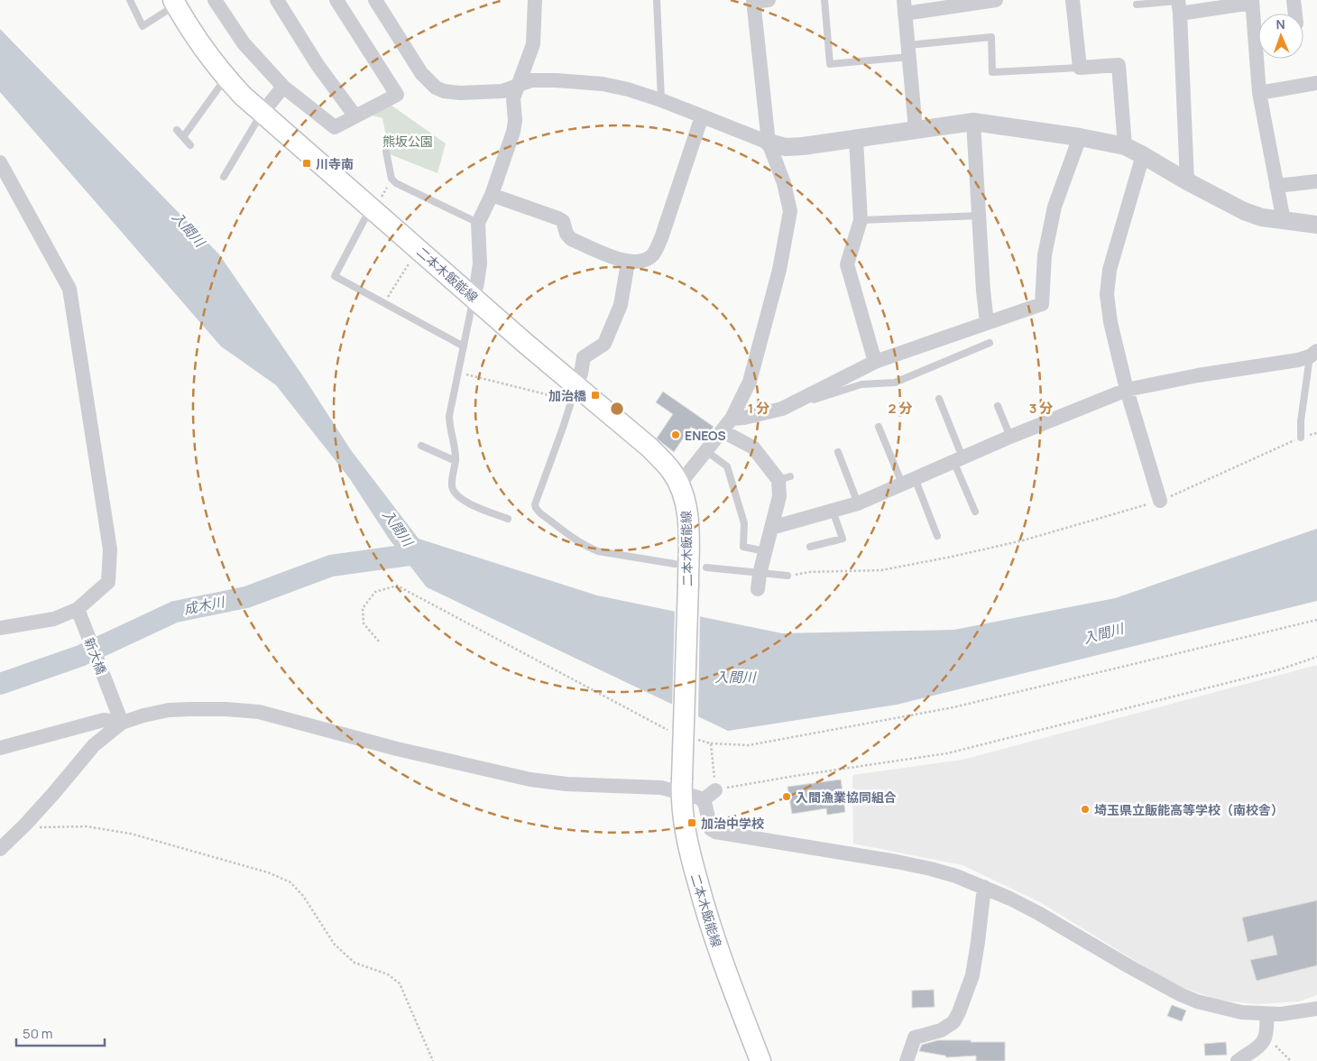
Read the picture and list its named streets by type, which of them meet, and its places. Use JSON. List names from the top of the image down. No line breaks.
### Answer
{"streets":{"main road":["二本木飯能線"],"street":["新大橋"]},"water":["入間川","成木川"],"parks":["熊坂公園"],"places":{"transit":["川寺南","加治橋","加治中学校"],"other":["ENEOS","入間漁業協同組合","埼玉県立飯能高等学校（南校舎）"]},"scale_bar":"50 m","north":"top","rings":["1 分","2 分","3 分"]}
